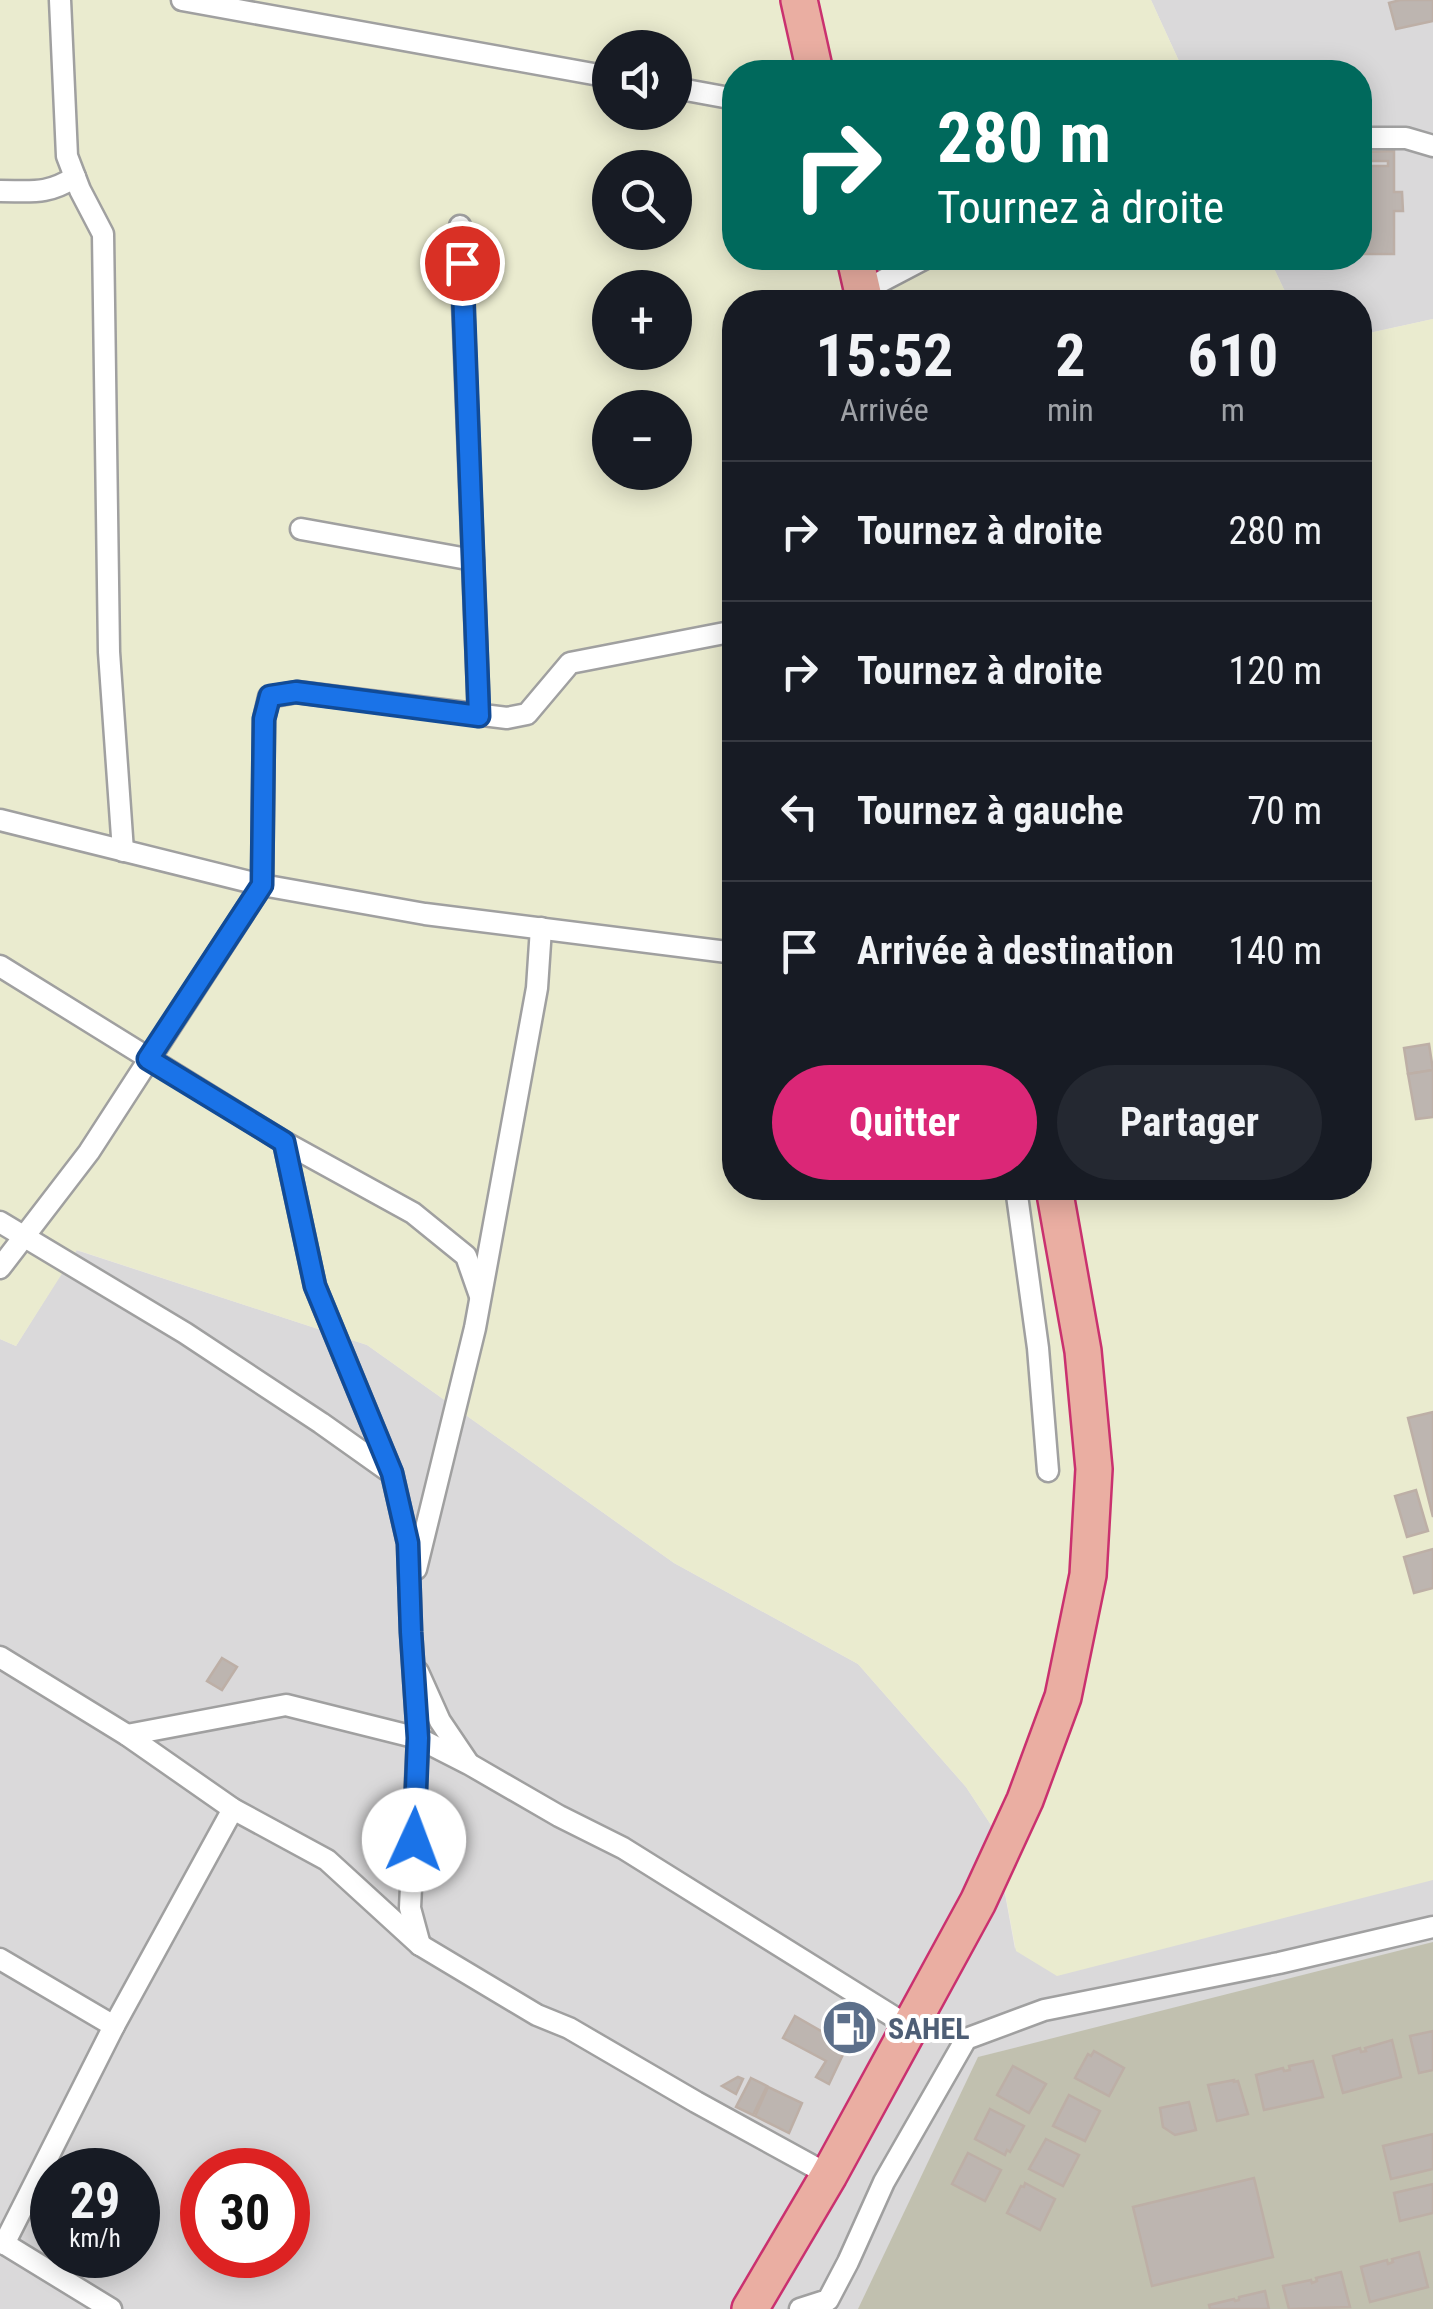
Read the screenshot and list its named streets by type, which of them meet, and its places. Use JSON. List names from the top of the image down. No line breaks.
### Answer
{"places":{"fuel station":["SAHEL"]},"page":{"map_buttons":["+","−"],"turn":["280 m","Tournez à droite"],"eta":["15:52","Arrivée","2","min","610","m"],"list":[{"name":"Tournez à droite","value":"280 m"},{"name":"Tournez à droite","value":"120 m"},{"name":"Tournez à gauche","value":"70 m"},{"name":"Arrivée à destination","value":"140 m"}],"buttons":["Quitter","Partager"],"speed":"29 km/h","limit":"30"}}
